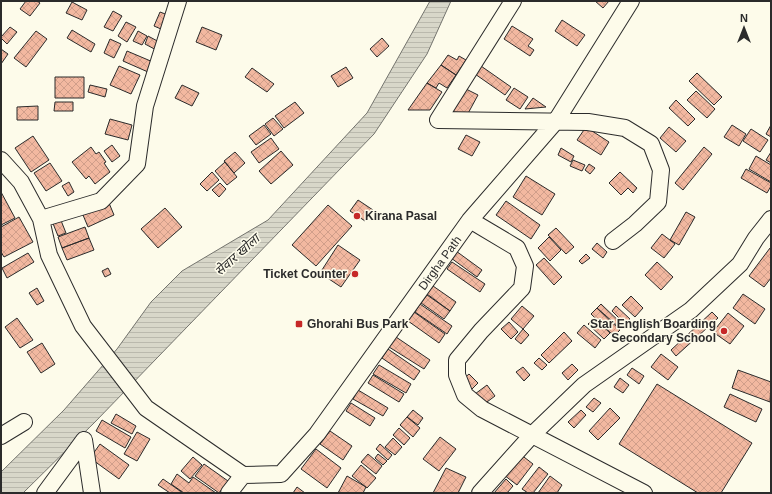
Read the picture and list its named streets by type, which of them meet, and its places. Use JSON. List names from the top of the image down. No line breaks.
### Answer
{"streets":{"street":["Dirgha Path"]},"water":["सेवार खोला"],"places":{"other":["Kirana Pasal","Ticket Counter","Star English Boarding Secondary School"],"transit":["Ghorahi Bus Park"]},"north":"top"}
